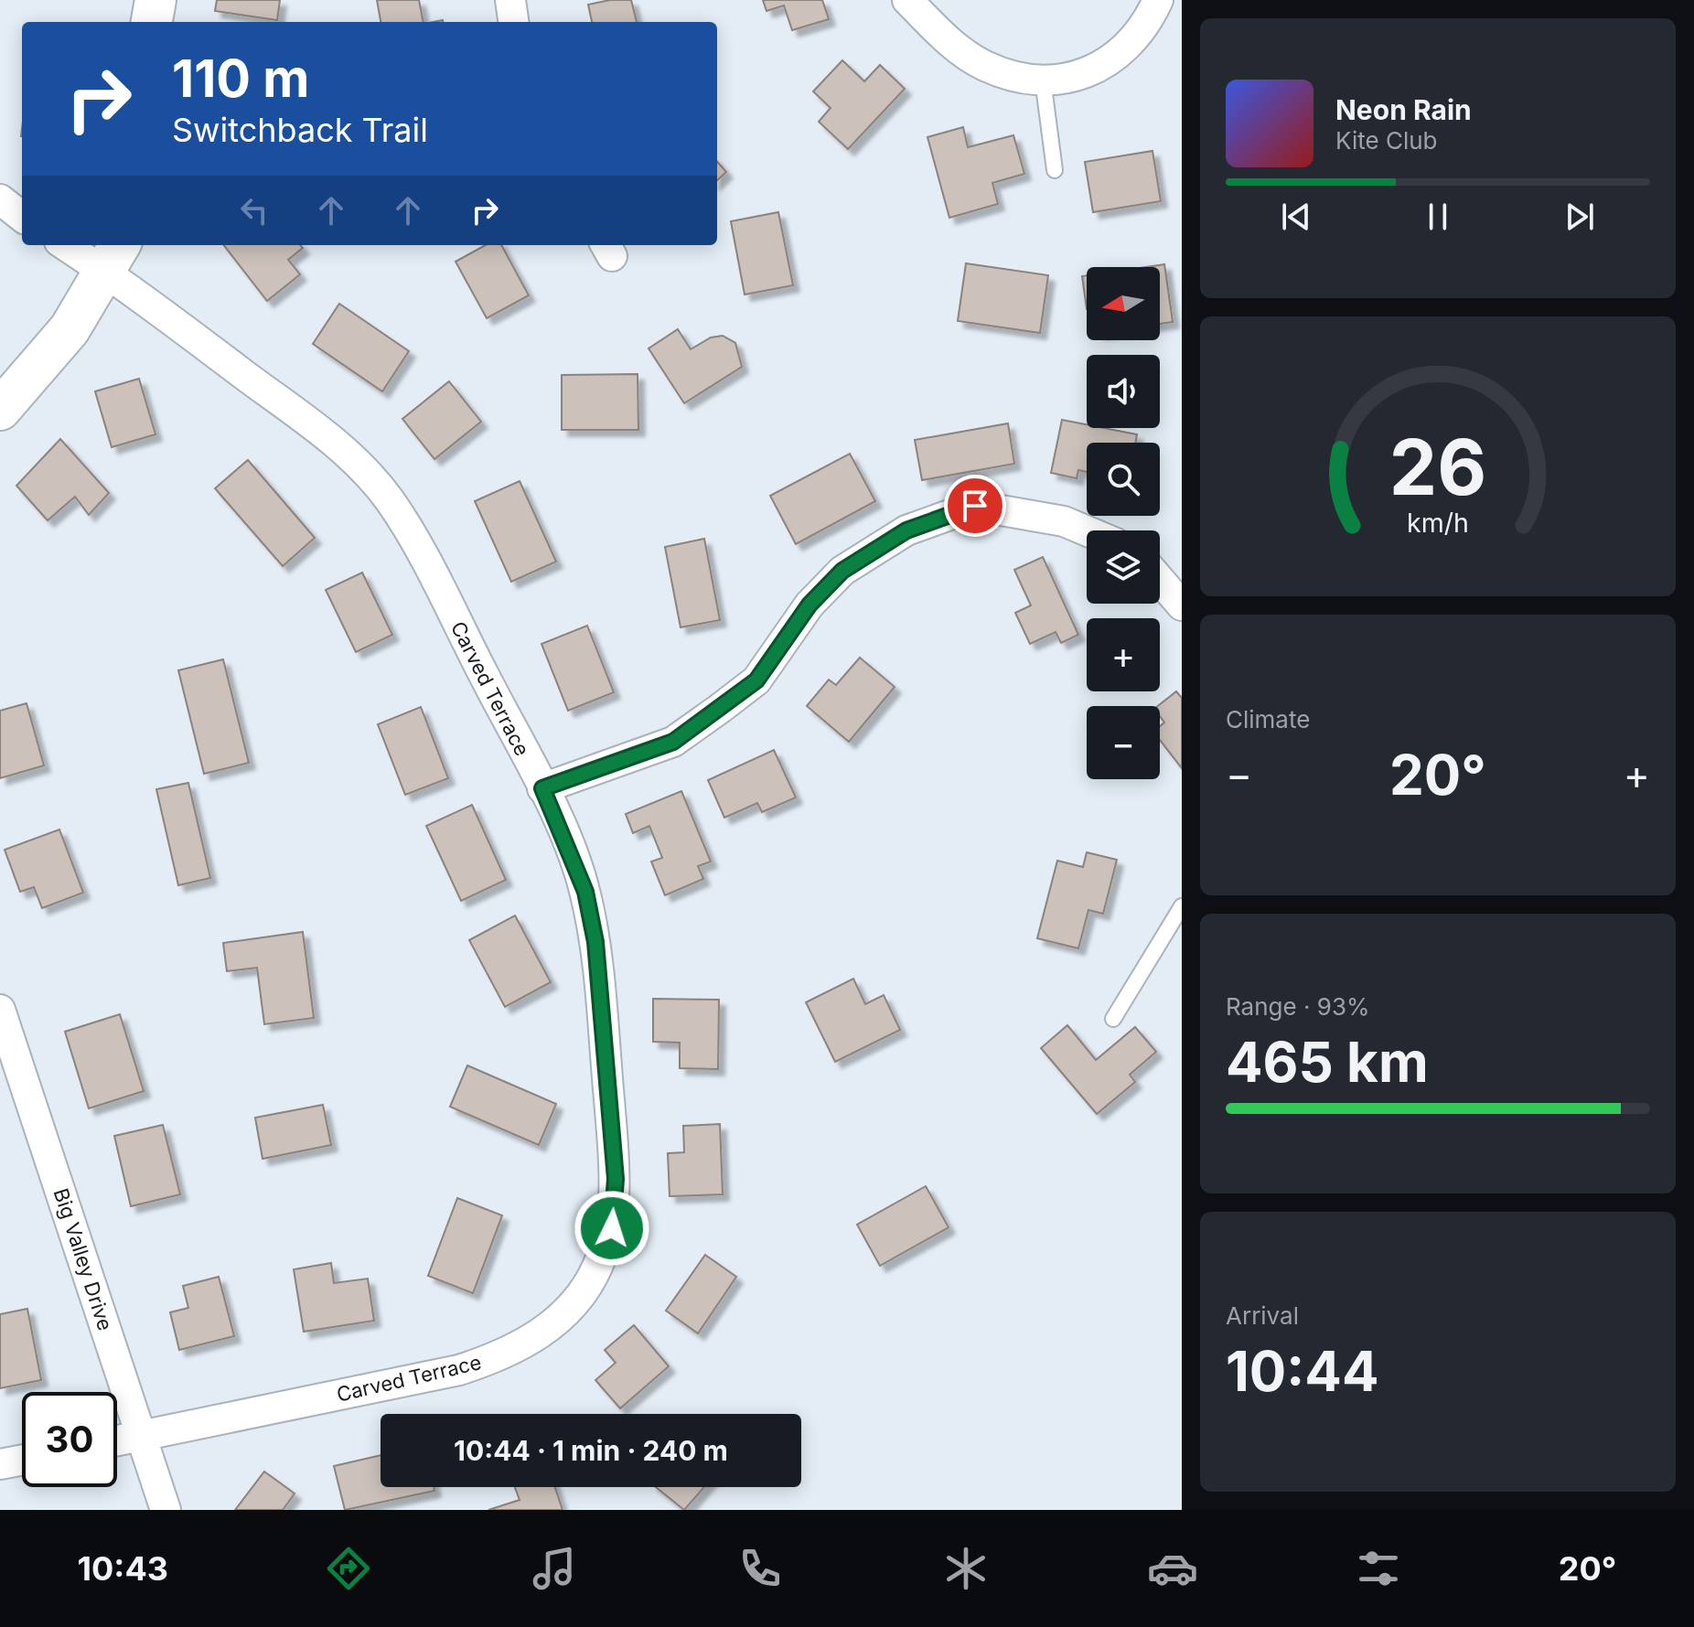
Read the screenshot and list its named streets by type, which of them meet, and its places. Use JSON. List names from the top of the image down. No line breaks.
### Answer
{"streets":{"street":["Carved Terrace","Big Valley Drive"]},"crossings":[["Carved Terrace","Big Valley Drive"]],"north":"left","page":{"turn":["110 m","Switchback Trail"],"song":["Neon Rain","Kite Club"],"map_buttons":["+","−"],"tile":["Climate",["Range · 93%","465 km"],["Arrival","10:44"]],"heat":["−","20°","+"],"limit":"30","trip":"10:44 · 1 min · 240 m","tabs":["10:43","20°"],"gauge":["26","km/h"]}}
